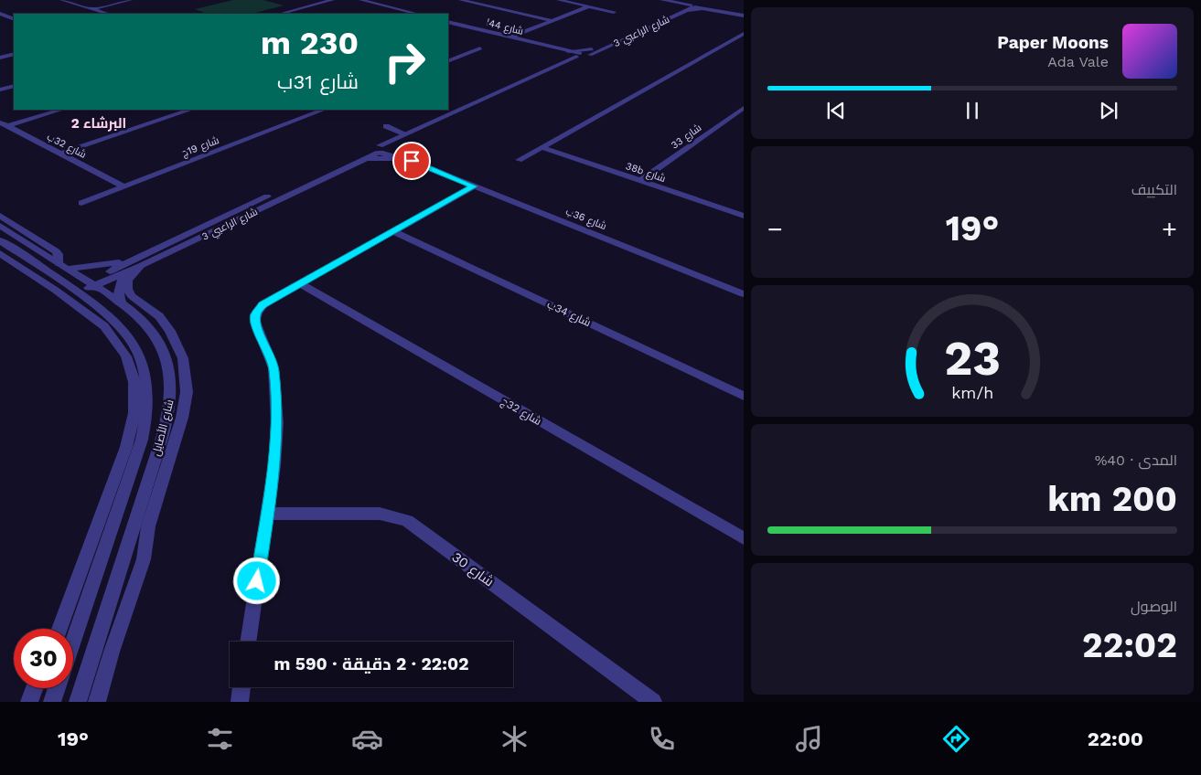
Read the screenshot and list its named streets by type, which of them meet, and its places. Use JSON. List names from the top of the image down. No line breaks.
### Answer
{"streets":{"street":["شارع 44ا","شارع الراعبي 3","شارع 33","شارع 32ب","شارع 19ج","38b شارع","شارع 36ب","شارع 34ب","شارع 32ج","شارع الأصايل","شارع 30"]},"crossings":[["شارع 44ا","شارع الراعبي 3"],["شارع الراعبي 3","شارع 36ب"],["شارع الراعبي 3","شارع الأصايل"],["شارع 33","38b شارع"],["شارع 32ب","شارع 19ج"]],"districts":["البرشاء 2"],"page":{"turn":["230 m","شارع 31ب"],"song":["Paper Moons","Ada Vale"],"tile":["التكييف",["المدى · 40%","200 km"],["الوصول","22:02"]],"heat":["−","19°","+"],"limit":"30","trip":"22:02 · 2 دقيقة · 590 m","tabs":["22:00","19°"],"gauge":["23","km/h"]}}
